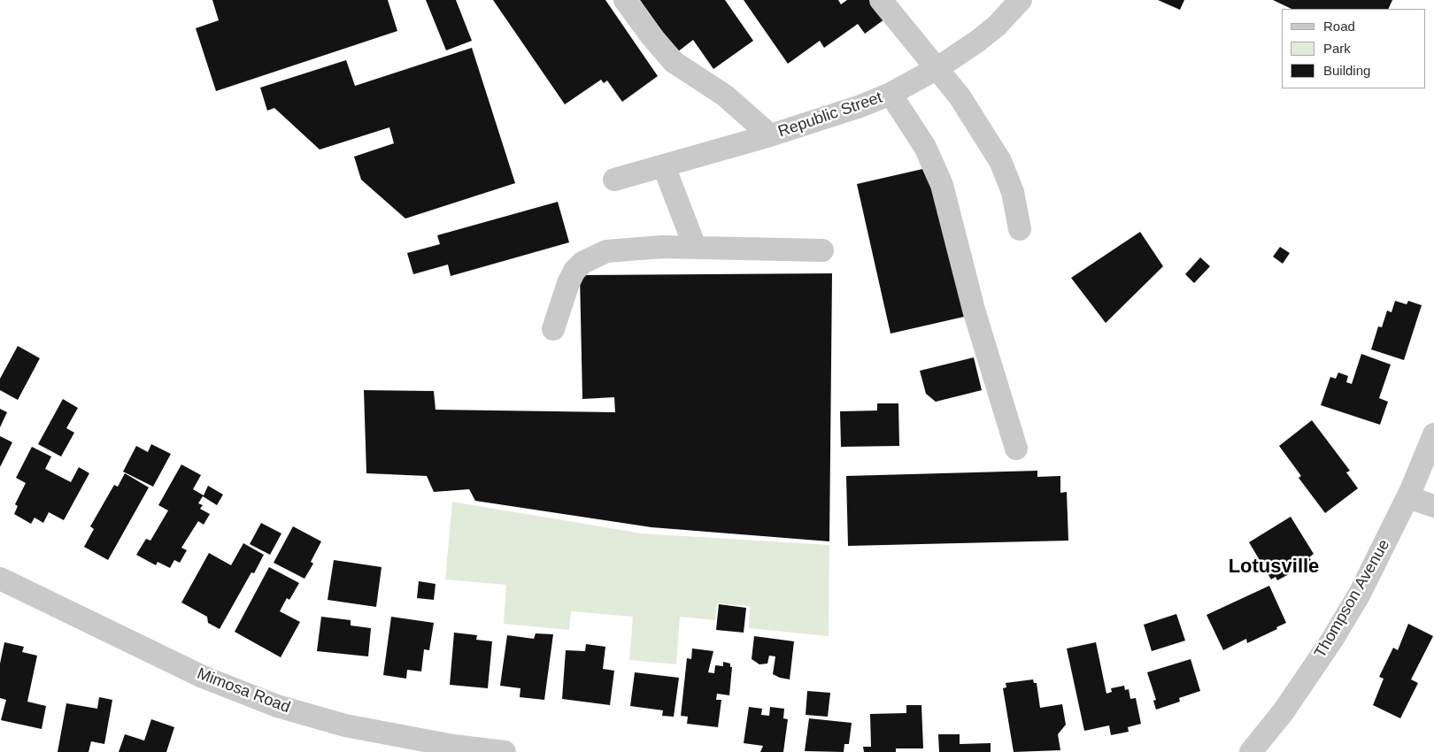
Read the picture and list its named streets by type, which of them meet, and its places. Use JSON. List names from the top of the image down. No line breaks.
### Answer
{"streets":{"street":["Republic Street","Thompson Avenue","Mimosa Road"]},"districts":["Lotusville"],"legend":["Road","Park","Building"]}
